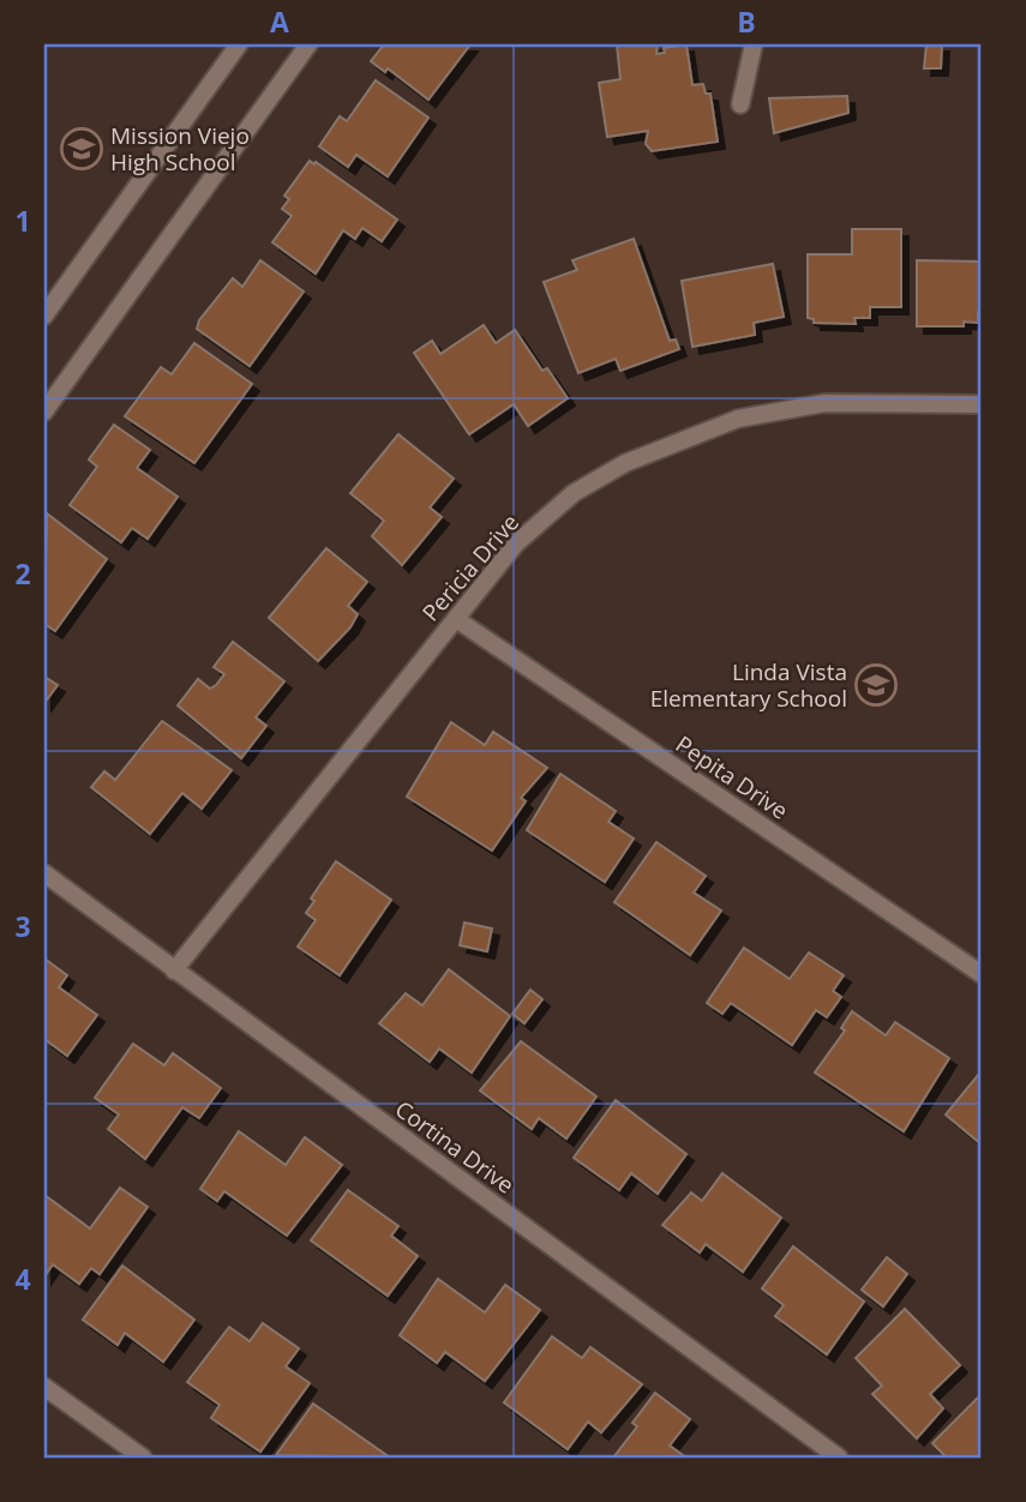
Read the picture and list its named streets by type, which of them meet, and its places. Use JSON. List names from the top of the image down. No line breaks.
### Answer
{"streets":{"street":["Pericia Drive","Pepita Drive","Cortina Drive"]},"crossings":[["Pericia Drive","Pepita Drive"],["Pericia Drive","Cortina Drive"]],"places":{"school or university":["Mission Viejo High School","Linda Vista Elementary School"]},"grid":{"columns":["A","B"],"rows":["1","2","3","4"]}}
